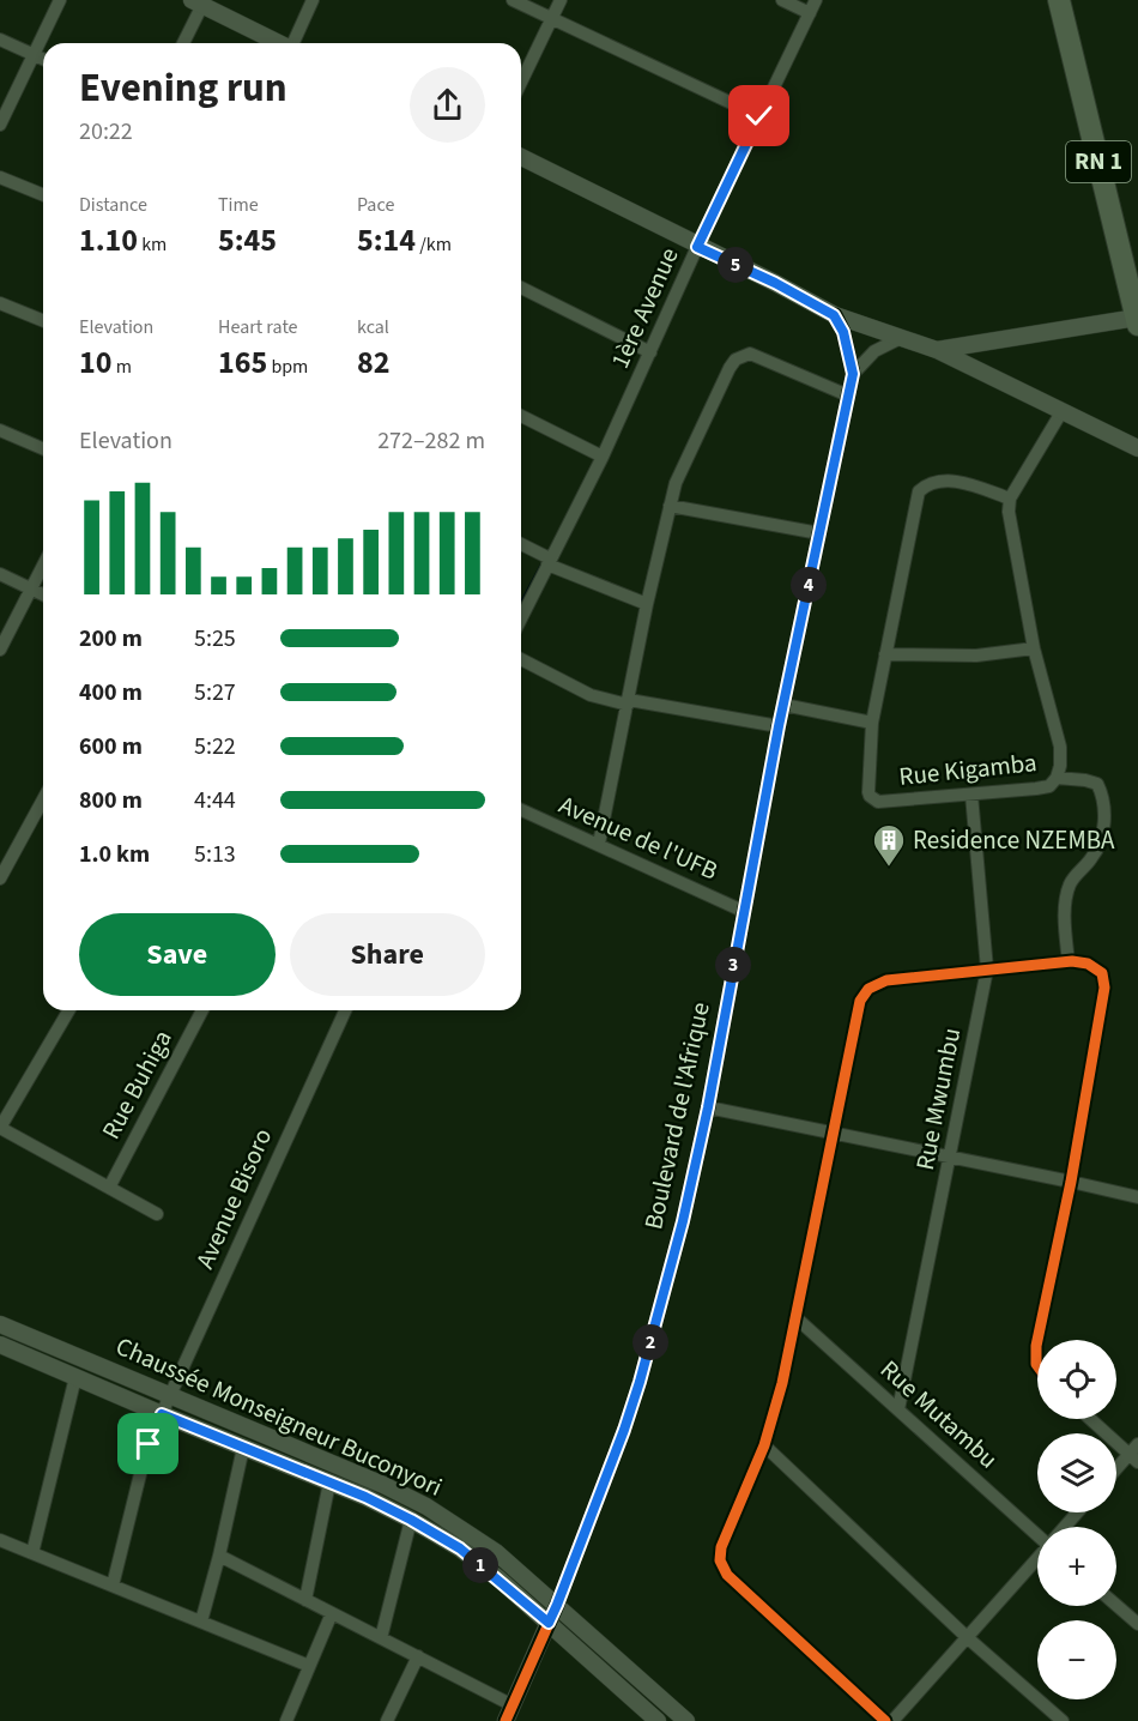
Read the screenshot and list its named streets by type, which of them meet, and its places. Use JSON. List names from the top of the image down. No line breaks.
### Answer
{"streets":{"highway":["RN 1"],"street":["1ère Avenue","Rue Kigamba","Avenue de l'UFB","Rue Buhiga","Rue Mwumbu","Boulevard de l'Afrique","Avenue Bisoro","Rue Mutambu","Chaussée Monseigneur Buconyori"]},"crossings":[["Rue Kigamba","Rue Mwumbu"],["Avenue de l'UFB","Boulevard de l'Afrique"],["Rue Mwumbu","Rue Mutambu"],["Boulevard de l'Afrique","Chaussée Monseigneur Buconyori"],["Avenue Bisoro","Chaussée Monseigneur Buconyori"]],"places":{"building":["Residence NZEMBA"]},"page":{"heading":["Evening run","20:22"],"stats":[["Distance","1.10 km"],["Time","5:45"],["Pace","5:14 /km"],["Elevation","10 m"],["Heart rate","165 bpm"],["kcal","82"]],"pins":["5","4","3","2","1"],"chart":["Elevation","272–282 m"],"list":[{"name":"200 m","note":"5:25"},{"name":"400 m","note":"5:27"},{"name":"600 m","note":"5:22"},{"name":"800 m","note":"4:44"},{"name":"1.0 km","note":"5:13"}],"buttons":["Save","Share"],"map_buttons":["+","−"]}}
